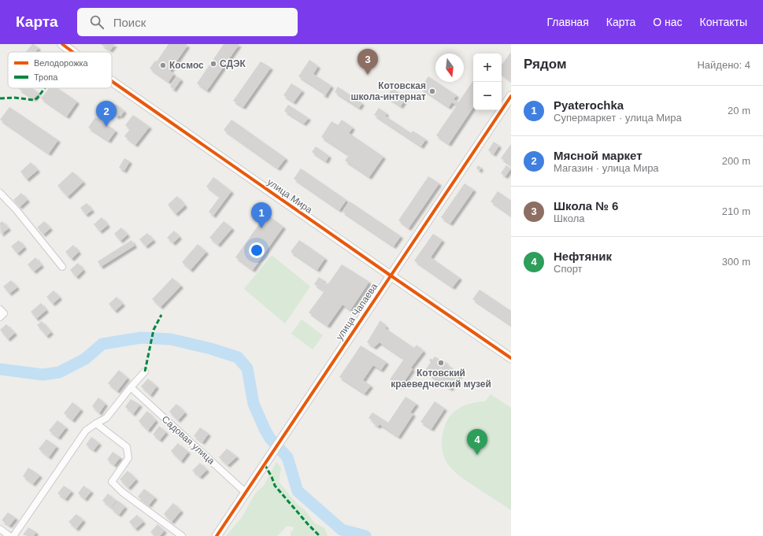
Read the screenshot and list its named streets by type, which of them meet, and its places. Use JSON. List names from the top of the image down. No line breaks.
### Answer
{"streets":{"street":["улица Мира","улица Чапаева","Садовая улица"]},"crossings":[["улица Мира","улица Чапаева"],["улица Чапаева","Садовая улица"]],"places":["СДЭК","Космос","Котовская школа-интернат","Котовский краеведческий музей"],"legend":["Велодорожка","Тропа"],"north":"bottom","page":{"header":"Карта","search":"Поиск","nav":["Главная","Карта","О нас","Контакты"],"heading":["Рядом","Найдено: 4"],"pins":["3","2","1","4"],"map_buttons":["+","−"],"list":[{"mark":"1","name":"Pyaterochka","note":"Супермаркет · улица Мира","value":"20 m"},{"mark":"2","name":"Мясной маркет","note":"Магазин · улица Мира","value":"200 m"},{"mark":"3","name":"Школа № 6","note":"Школа","value":"210 m"},{"mark":"4","name":"Нефтяник","note":"Спорт","value":"300 m"}]}}
